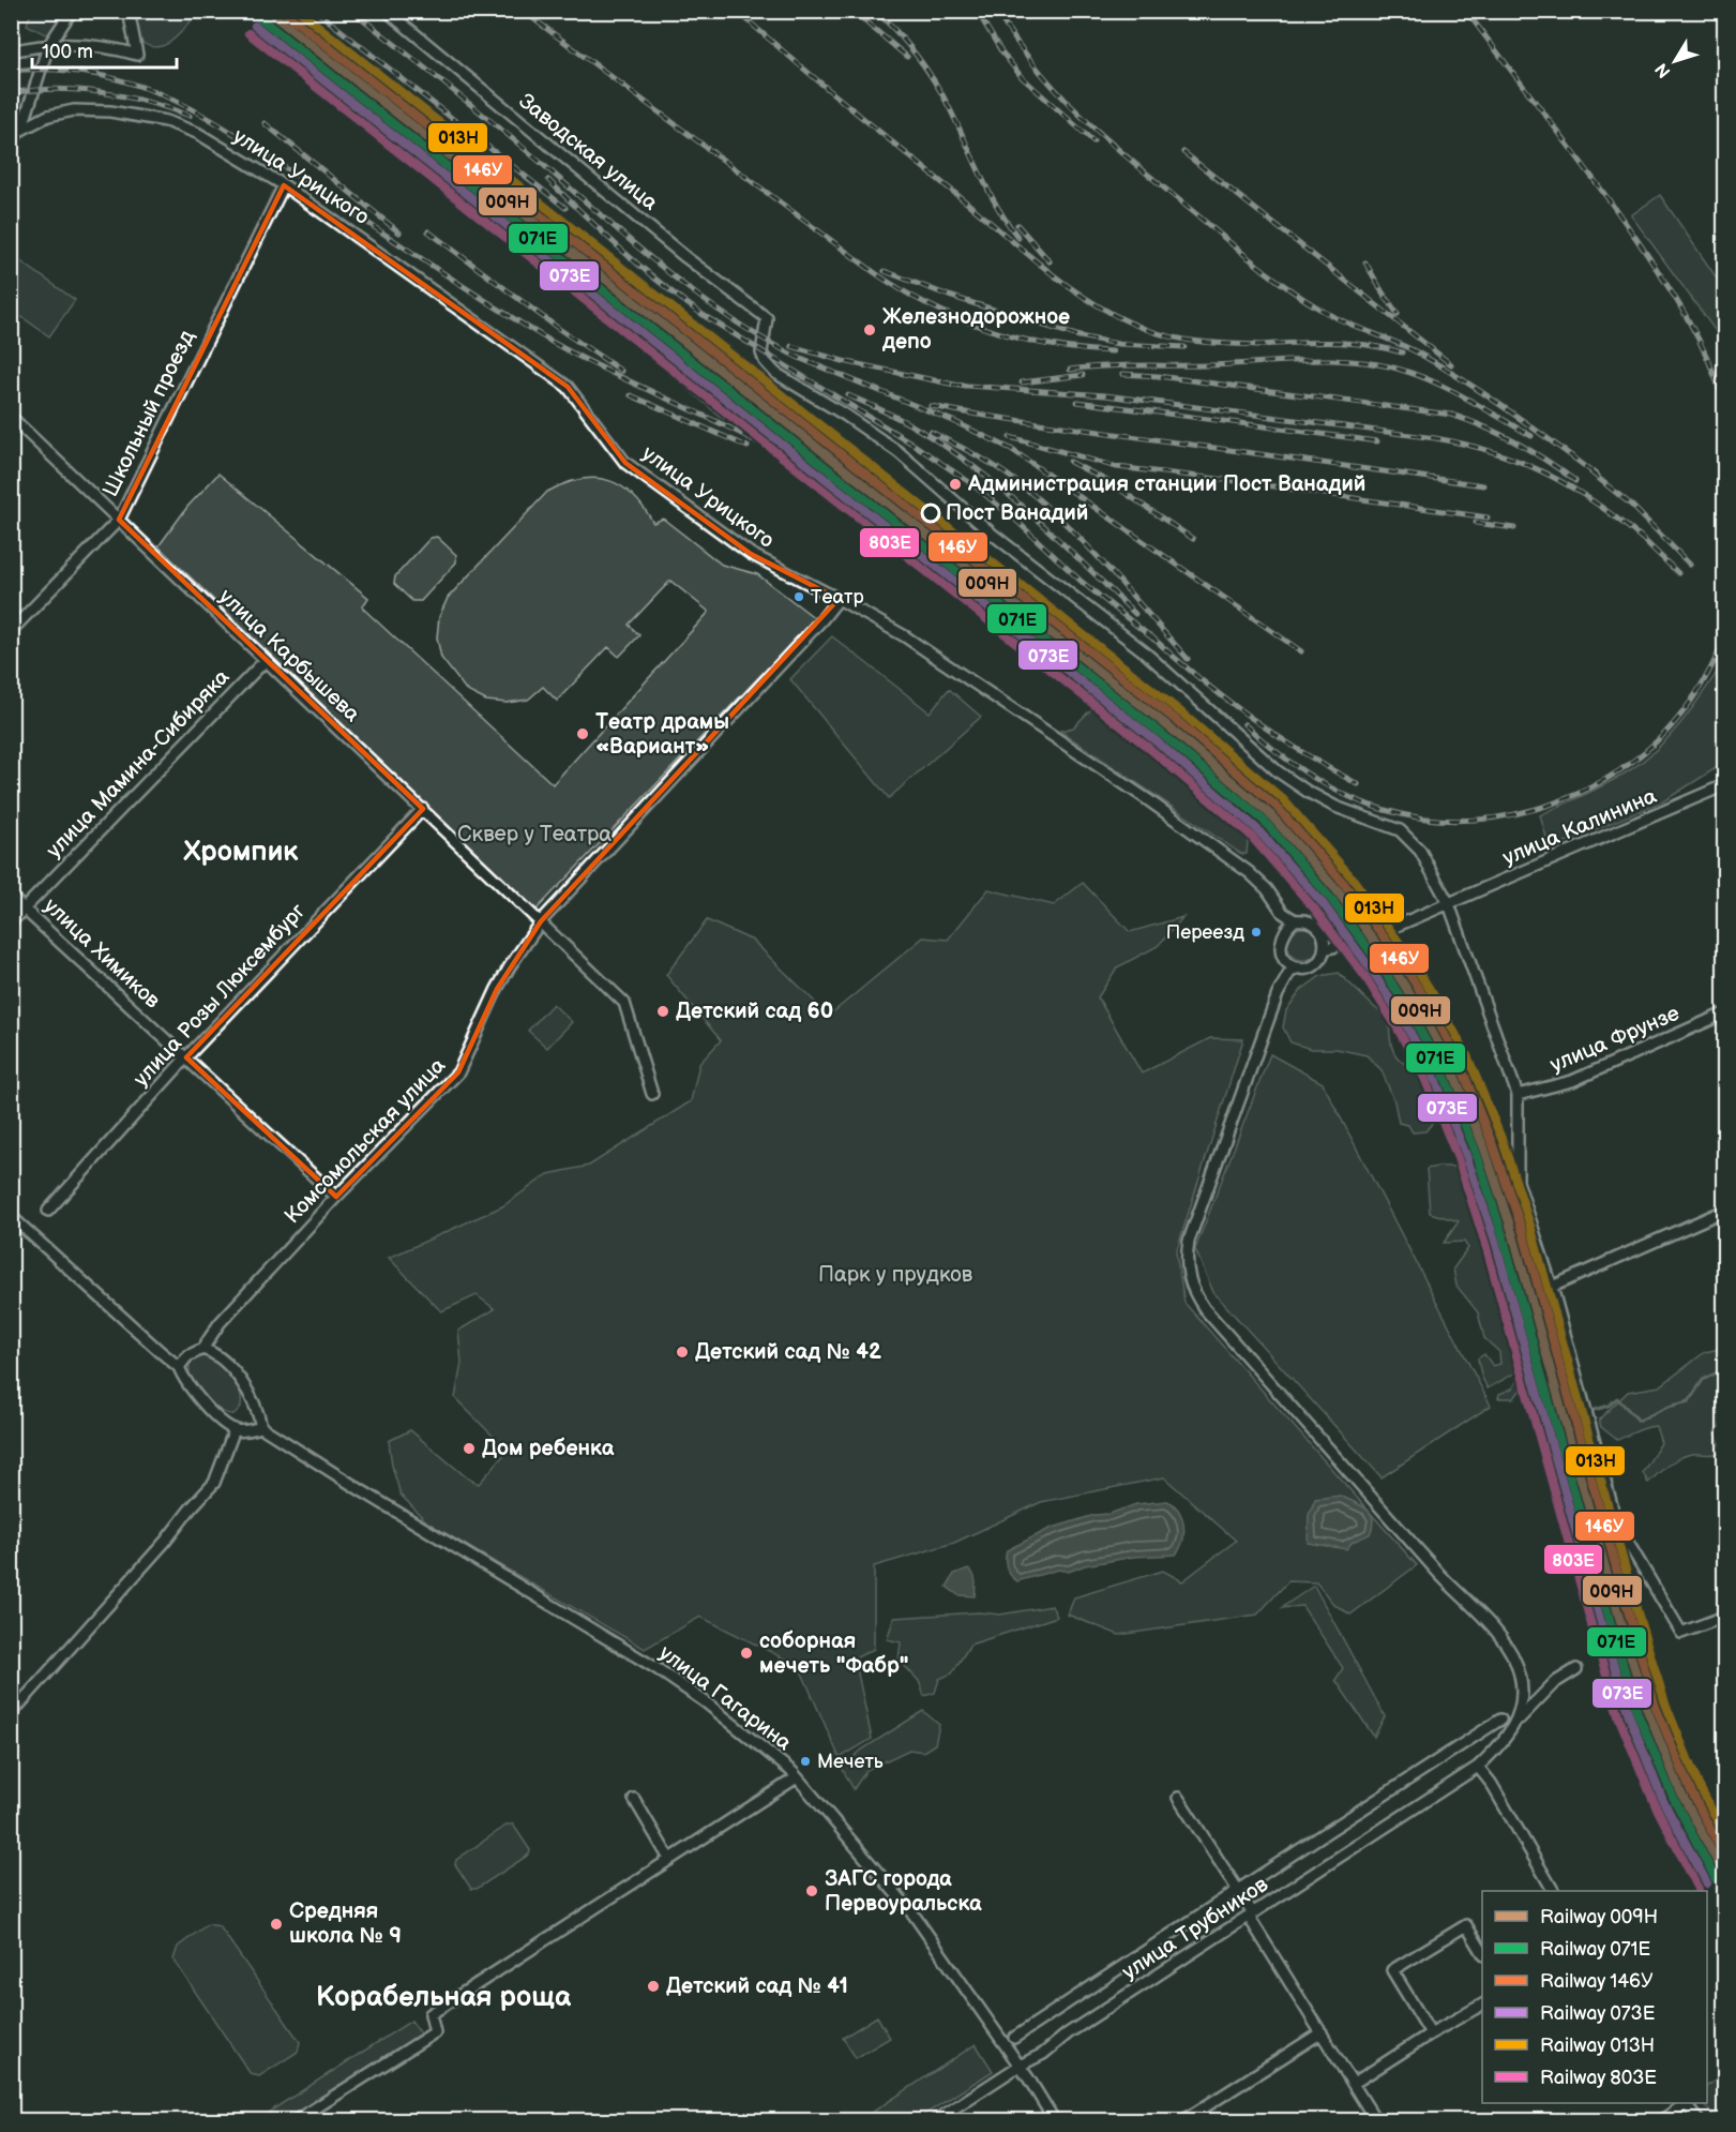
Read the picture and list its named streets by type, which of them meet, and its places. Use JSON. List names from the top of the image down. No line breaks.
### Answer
{"streets":{"street":["Заводская улица","улица Урицкого","Школьный проезд","улица Карбышева","улица Мамина-Сибиряка","улица Калинина","улица Химиков","улица Розы Люксембург","улица Фрунзе","Комсомольская улица","улица Гагарина","улица Трубников"]},"crossings":[["Заводская улица","улица Калинина"],["улица Урицкого","Школьный проезд"],["улица Урицкого","Комсомольская улица"],["Школьный проезд","улица Карбышева"],["улица Карбышева","улица Мамина-Сибиряка"],["улица Карбышева","улица Розы Люксембург"],["улица Карбышева","Комсомольская улица"],["улица Мамина-Сибиряка","улица Химиков"],["улица Химиков","улица Розы Люксембург"],["улица Химиков","Комсомольская улица"],["улица Гагарина","улица Трубников"]],"districts":["Хромпик","Корабельная роща"],"parks":["Сквер у Театра","Парк у прудков"],"places":["Железнодорожное депо","Администрация станции Пост Ванадий","Пост Ванадий","Театр","Театр драмы «Вариант»","Переезд","Детский сад 60","Детский сад № 42","Дом ребенка","соборная мечеть \"Фабр\"","Мечеть","ЗАГС города Первоуральска","Средняя школа № 9","Детский сад № 41"],"lines":["rail line 009Н","rail line 146У","rail line 013Н","rail line 071Е","rail line 073Е","rail line 803Е"],"legend":["Railway 009Н","Railway 071Е","Railway 146У","Railway 073Е","Railway 013Н","Railway 803Е"],"scale_bar":"100 m","north":"bottom left"}
